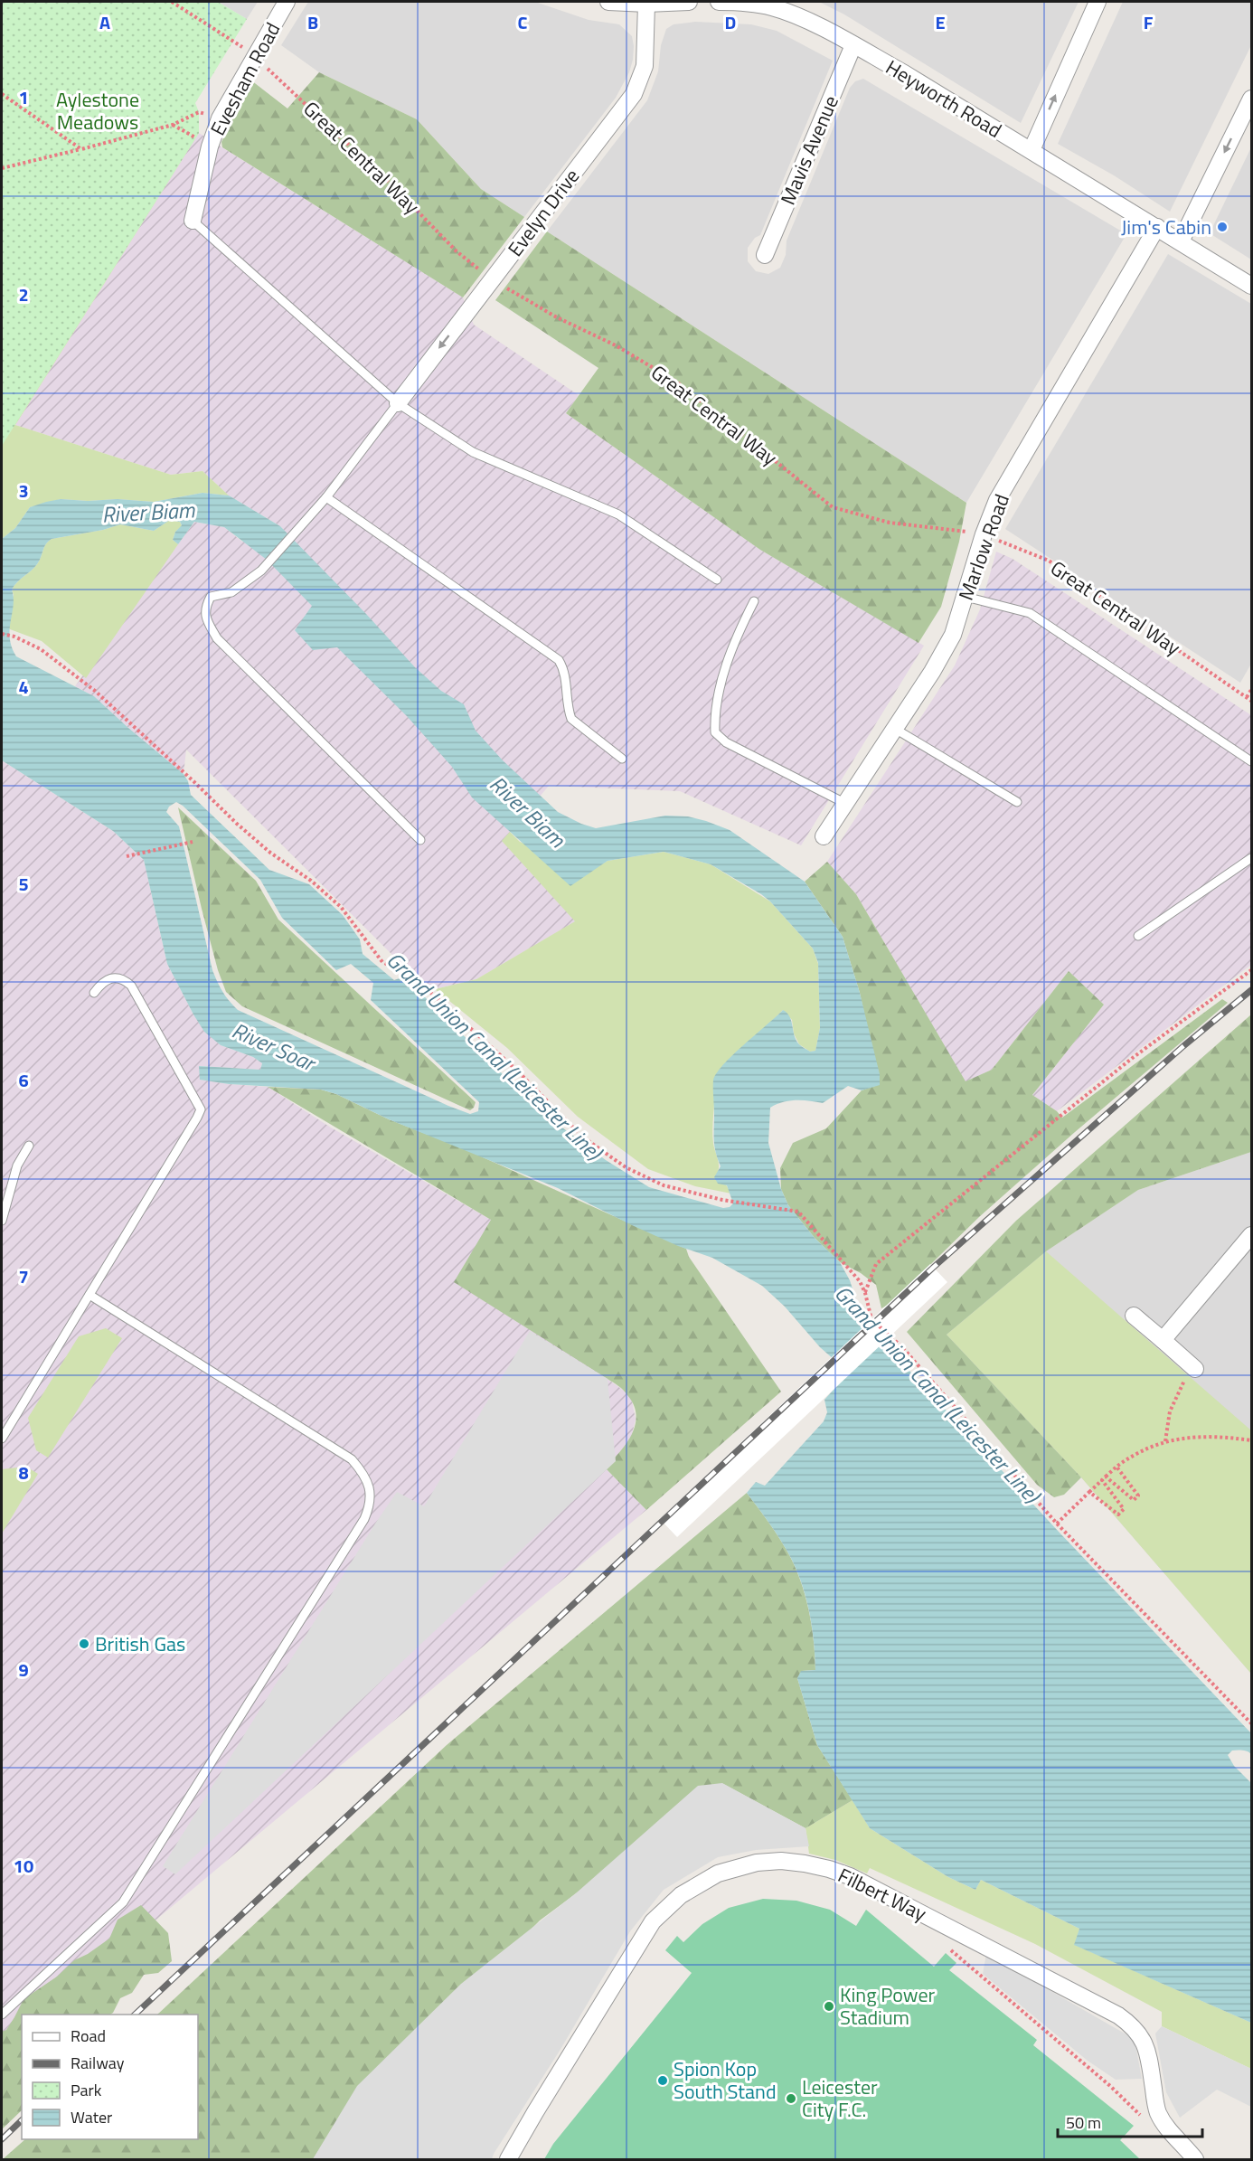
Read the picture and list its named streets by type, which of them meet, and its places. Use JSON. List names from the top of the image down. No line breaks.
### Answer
{"streets":{"street":["Evesham Road","Heyworth Road","Mavis Avenue","Evelyn Drive","Marlow Road","Filbert Way"],"path":["Great Central Way"]},"crossings":[["Evesham Road","Great Central Way"],["Heyworth Road","Mavis Avenue"],["Heyworth Road","Marlow Road"],["Great Central Way","Evelyn Drive"],["Great Central Way","Marlow Road"]],"water":["River Biam","River Soar","Grand Union Canal (Leicester Line)"],"parks":["Aylestone Meadows"],"places":["Jim's Cabin","British Gas","King Power Stadium","Spion Kop South Stand","Leicester City F.C."],"legend":["Road","Railway","Park","Water"],"scale_bar":"50 m","grid":{"columns":["A","B","C","D","E","F"],"rows":["1","2","3","4","5","6","7","8","9","10"]}}
